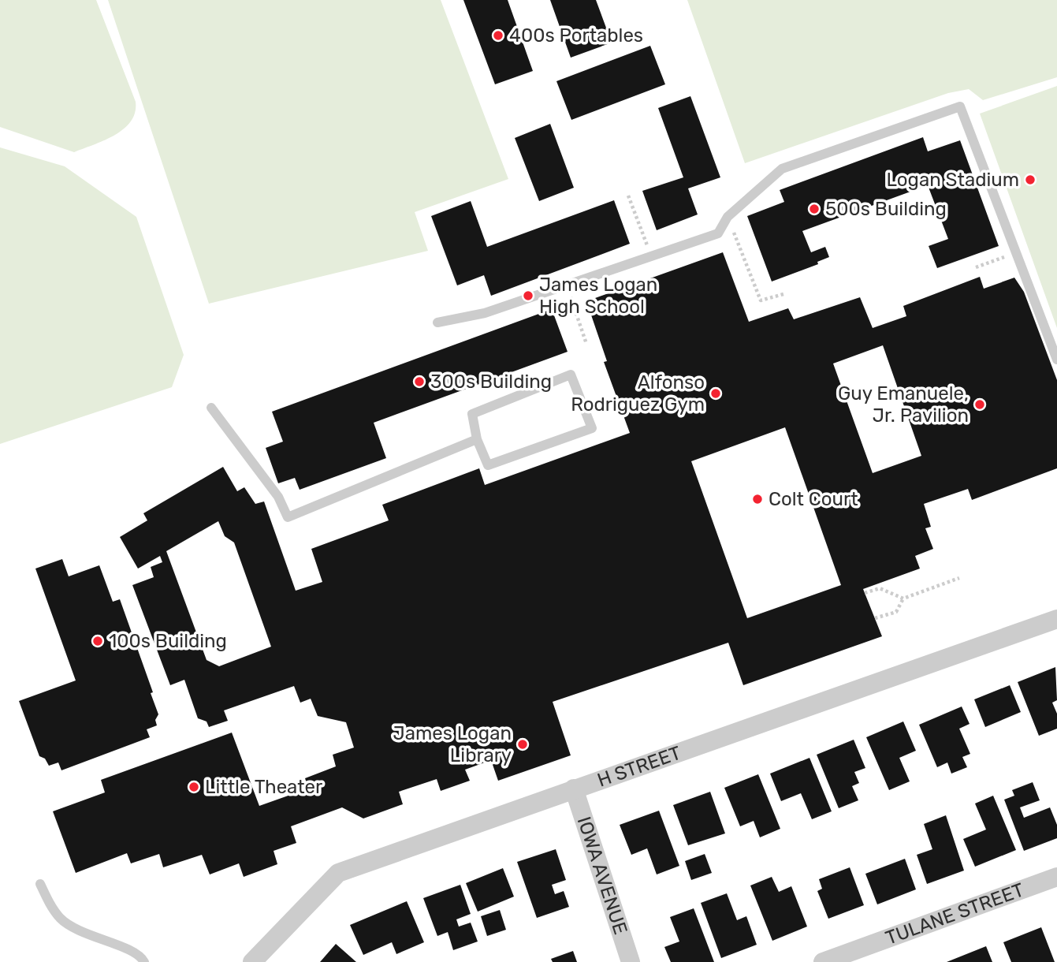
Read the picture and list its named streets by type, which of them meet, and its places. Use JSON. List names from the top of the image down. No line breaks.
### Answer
{"streets":{"street":["H STREET","IOWA AVENUE","TULANE STREET"]},"crossings":[["H STREET","IOWA AVENUE"]],"places":["400s Portables","Logan Stadium","500s Building","James Logan High School","300s Building","Alfonso Rodriguez Gym","Guy Emanuele, Jr. Pavilion","Colt Court","100s Building","James Logan Library","Little Theater"]}
